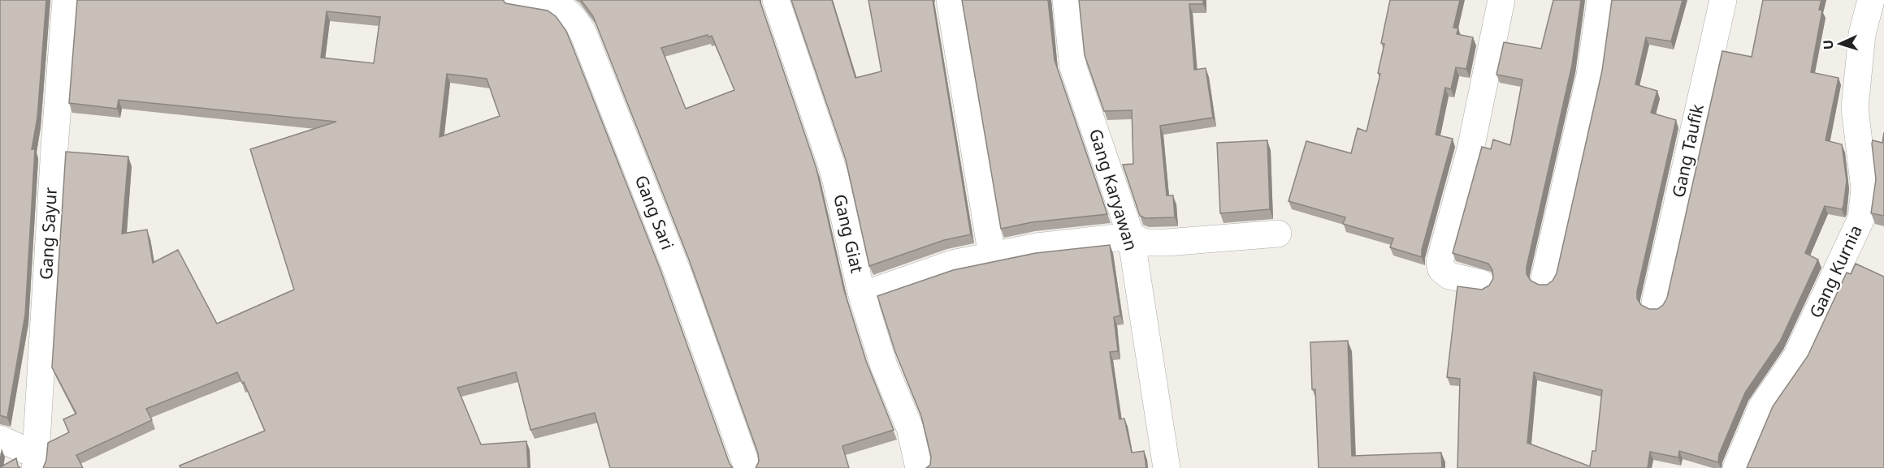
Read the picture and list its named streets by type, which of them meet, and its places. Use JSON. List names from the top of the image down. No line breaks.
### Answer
{"streets":{"street":["Gang Taufik","Gang Karyawan","Gang Sari","Gang Sayur","Gang Giat","Gang Kurnia"]},"north":"left"}
